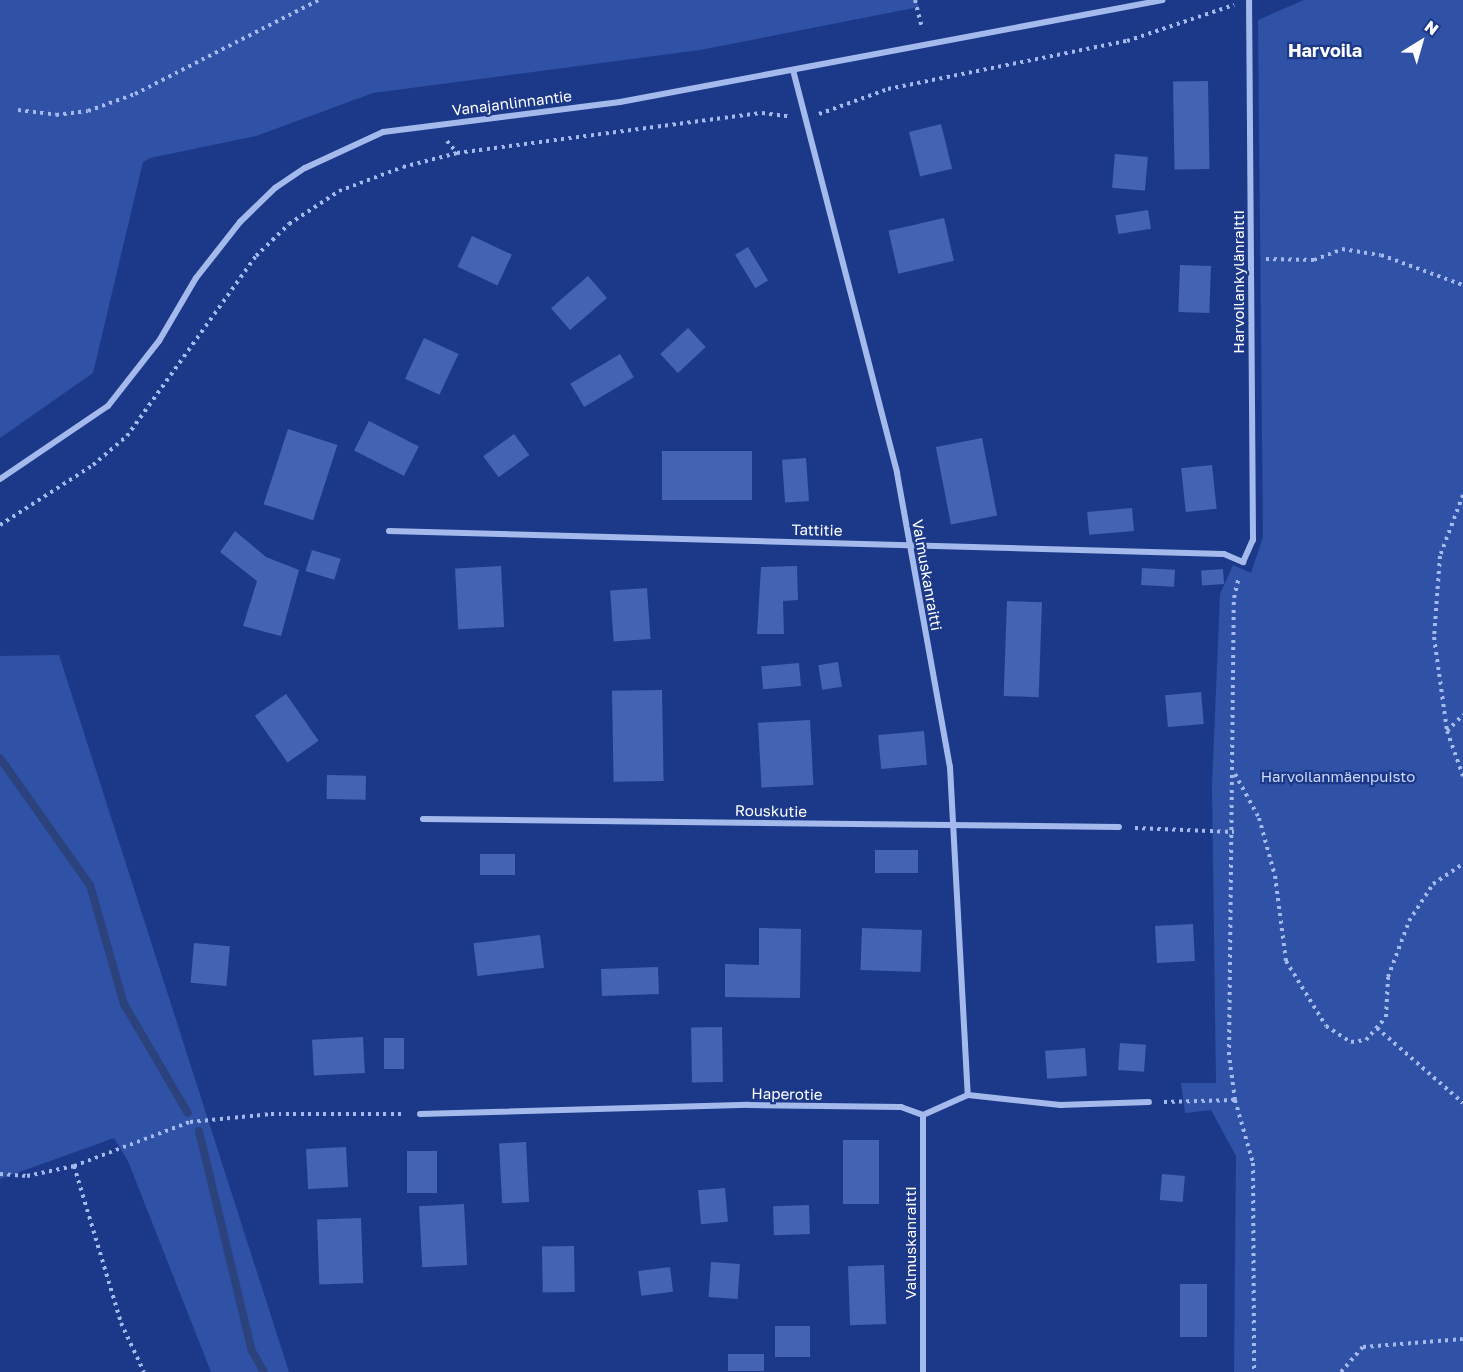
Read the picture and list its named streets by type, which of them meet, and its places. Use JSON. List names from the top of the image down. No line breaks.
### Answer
{"streets":{"street":["Vanajanlinnantie","Harvoilankylänraitti","Tattitie","Valmuskanraitti","Rouskutie","Haperotie"]},"crossings":[["Vanajanlinnantie","Valmuskanraitti"],["Harvoilankylänraitti","Tattitie"],["Tattitie","Valmuskanraitti"],["Valmuskanraitti","Rouskutie"],["Valmuskanraitti","Haperotie"]],"districts":["Harvoila"],"parks":["Harvoilanmäenpuisto"],"north":"top right"}
